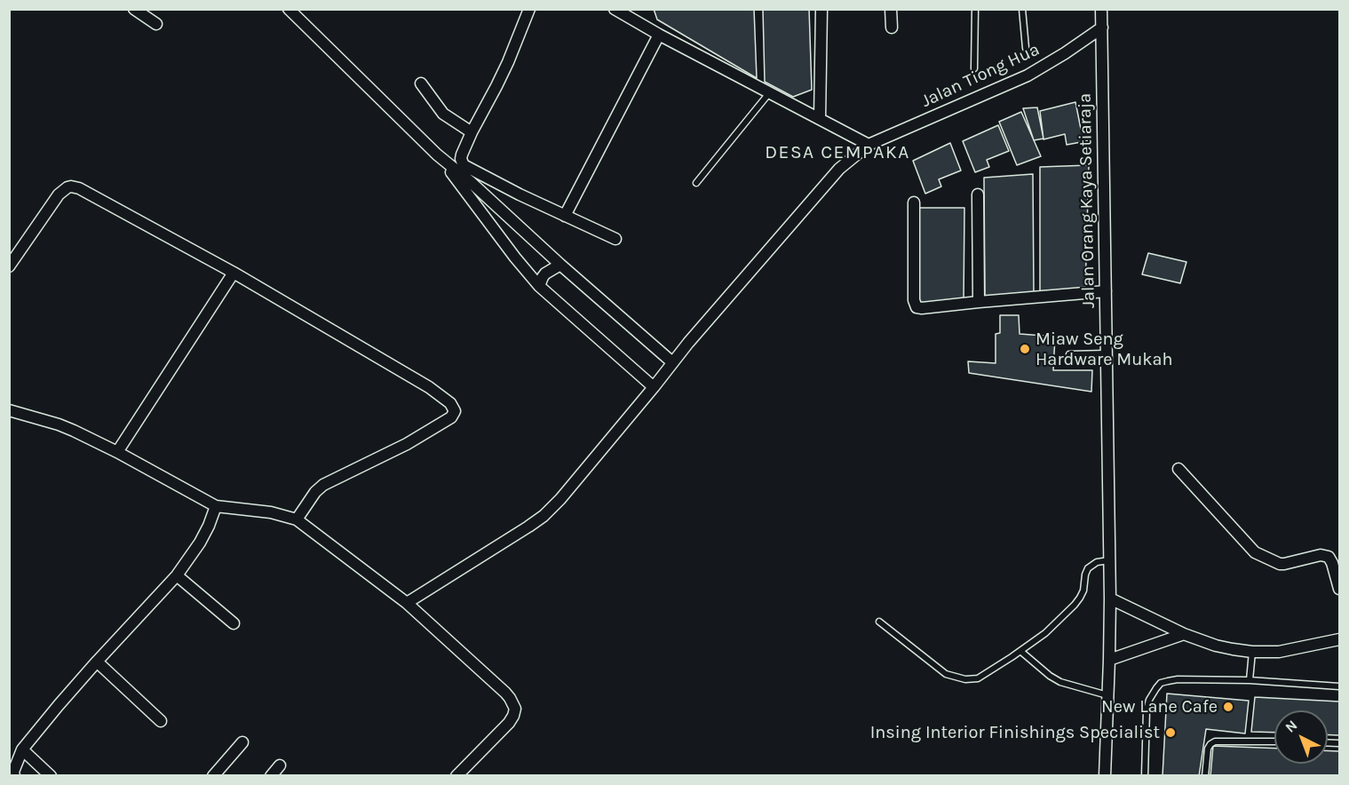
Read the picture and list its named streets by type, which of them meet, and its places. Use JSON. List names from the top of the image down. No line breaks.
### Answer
{"streets":{"street":["Jalan Tiong Hua","Jalan Orang Kaya Setiaraja"]},"crossings":[["Jalan Tiong Hua","Jalan Orang Kaya Setiaraja"]],"districts":["DESA CEMPAKA"],"places":["Miaw Seng Hardware Mukah","New Lane Cafe","Insing Interior Finishings Specialist"],"north":"top left"}
